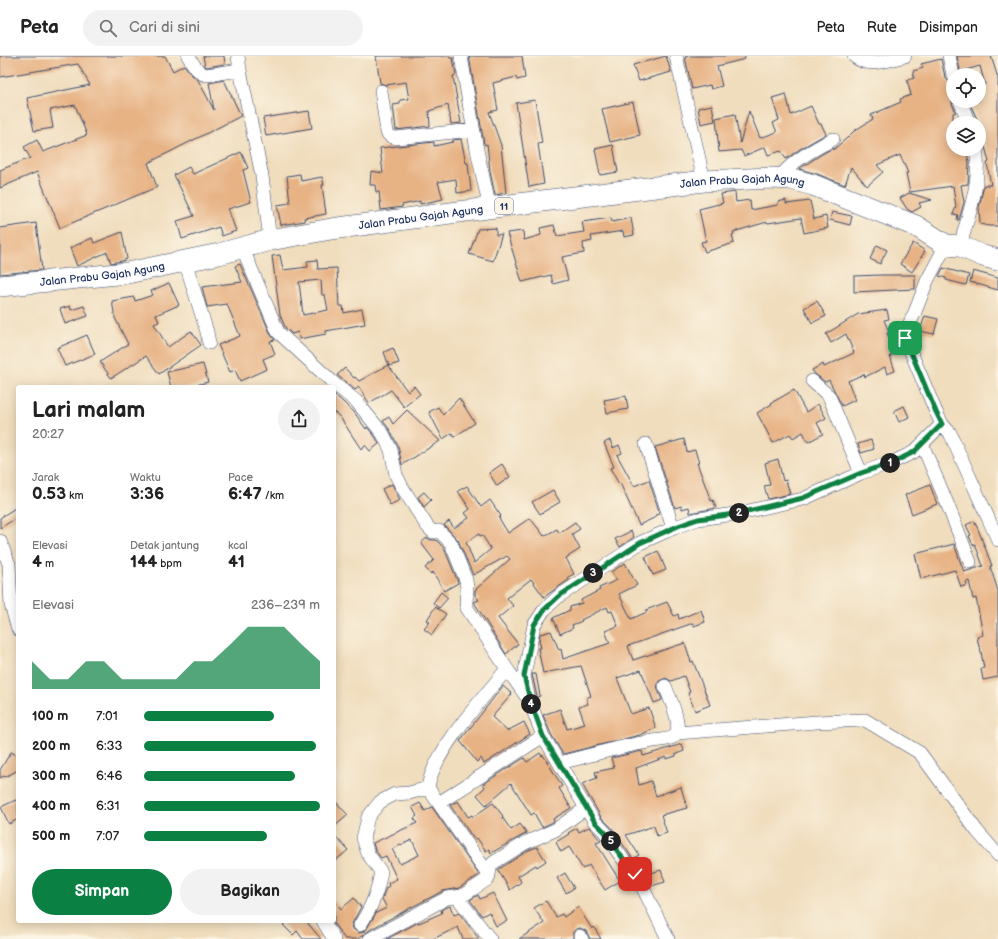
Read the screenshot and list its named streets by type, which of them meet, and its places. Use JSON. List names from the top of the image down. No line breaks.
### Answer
{"streets":{"highway":["Jalan Prabu Gajah Agung","11"]},"page":{"header":"Peta","search":"Cari di sini","nav":["Peta","Rute","Disimpan"],"heading":["Lari malam","20:27"],"pins":["1","2","3","4","5"],"stats":[["Jarak","0.53 km"],["Waktu","3:36"],["Pace","6:47 /km"],["Elevasi","4 m"],["Detak jantung","144 bpm"],["kcal","41"]],"chart":["Elevasi","236–239 m"],"list":[{"name":"100 m","note":"7:01"},{"name":"200 m","note":"6:33"},{"name":"300 m","note":"6:46"},{"name":"400 m","note":"6:31"},{"name":"500 m","note":"7:07"}],"buttons":["Simpan","Bagikan"]}}
